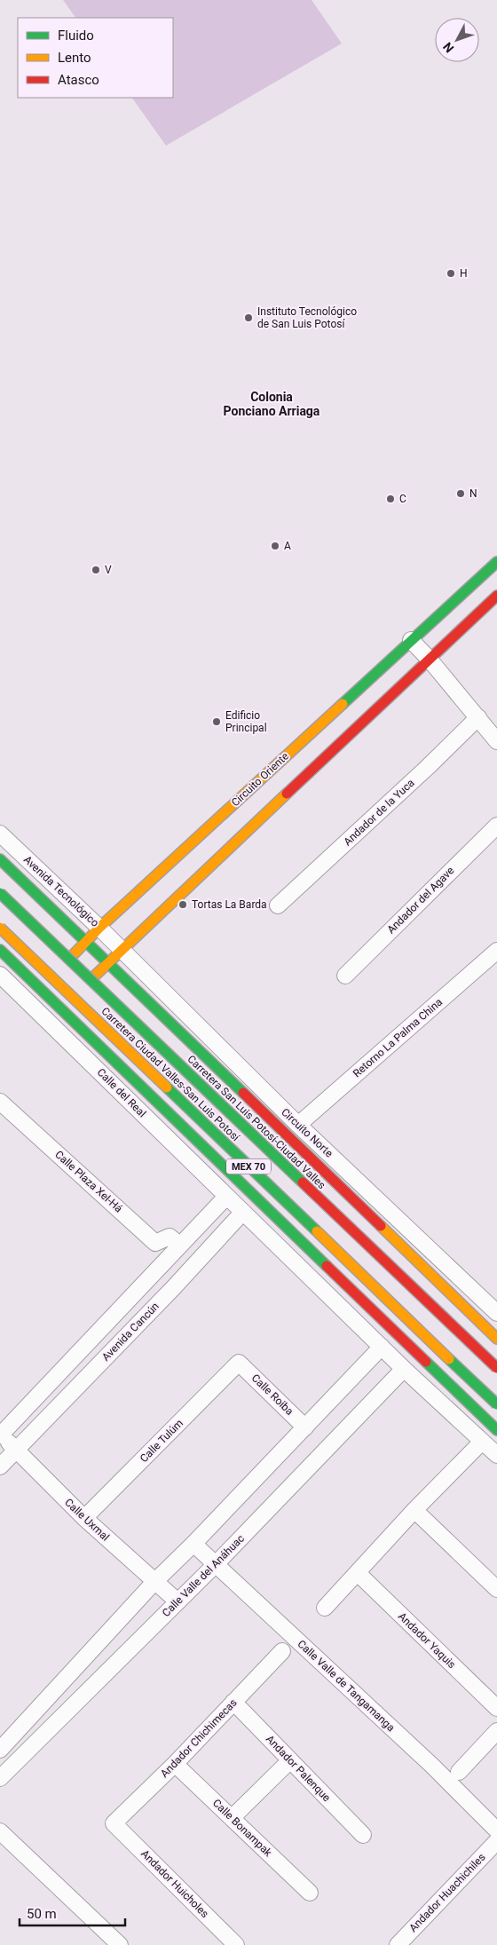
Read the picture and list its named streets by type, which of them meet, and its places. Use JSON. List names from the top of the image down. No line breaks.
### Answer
{"streets":{"main road":["Circuito Oriente","Carretera Ciudad Valles-San Luis Potosí","Carretera San Luis Potosí-Ciudad Valles","MEX 70"],"street":["Andador de la Yuca","Avenida Tecnológico","Andador del Agave","Retorno La Palma China","Calle del Real","Circuito Norte","Calle Plaza Xel-Há","Avenida Cancún","Calle Roiba","Calle Tulúm","Calle Uxmal","Calle Valle del Anáhuac","Andador Yaquis","Calle Valle de Tangamanga","Andador Chichimecas","Andador Palenque","Calle Bonampak","Andador Huicholes","Andador Huachichiles"]},"crossings":[["Circuito Oriente","Avenida Tecnológico"],["Circuito Oriente","Calle del Real"],["Avenida Tecnológico","Circuito Norte"],["Retorno La Palma China","Circuito Norte"],["Calle del Real","Avenida Cancún"],["Calle Plaza Xel-Há","Avenida Cancún"],["Avenida Cancún","Calle Uxmal"],["Calle Roiba","Calle Tulúm"],["Calle Tulúm","Calle Uxmal"],["Calle Uxmal","Calle Valle del Anáhuac"],["Calle Valle del Anáhuac","Calle Valle de Tangamanga"],["Andador Chichimecas","Andador Palenque"],["Andador Chichimecas","Calle Bonampak"],["Andador Chichimecas","Andador Huicholes"]],"districts":["Colonia Ponciano Arriaga"],"places":["H","Instituto Tecnológico de San Luis Potosí","N","C","A","V","Edificio Principal","Tortas La Barda"],"legend":["Fluido","Lento","Atasco"],"scale_bar":"50 m","north":"bottom left"}
